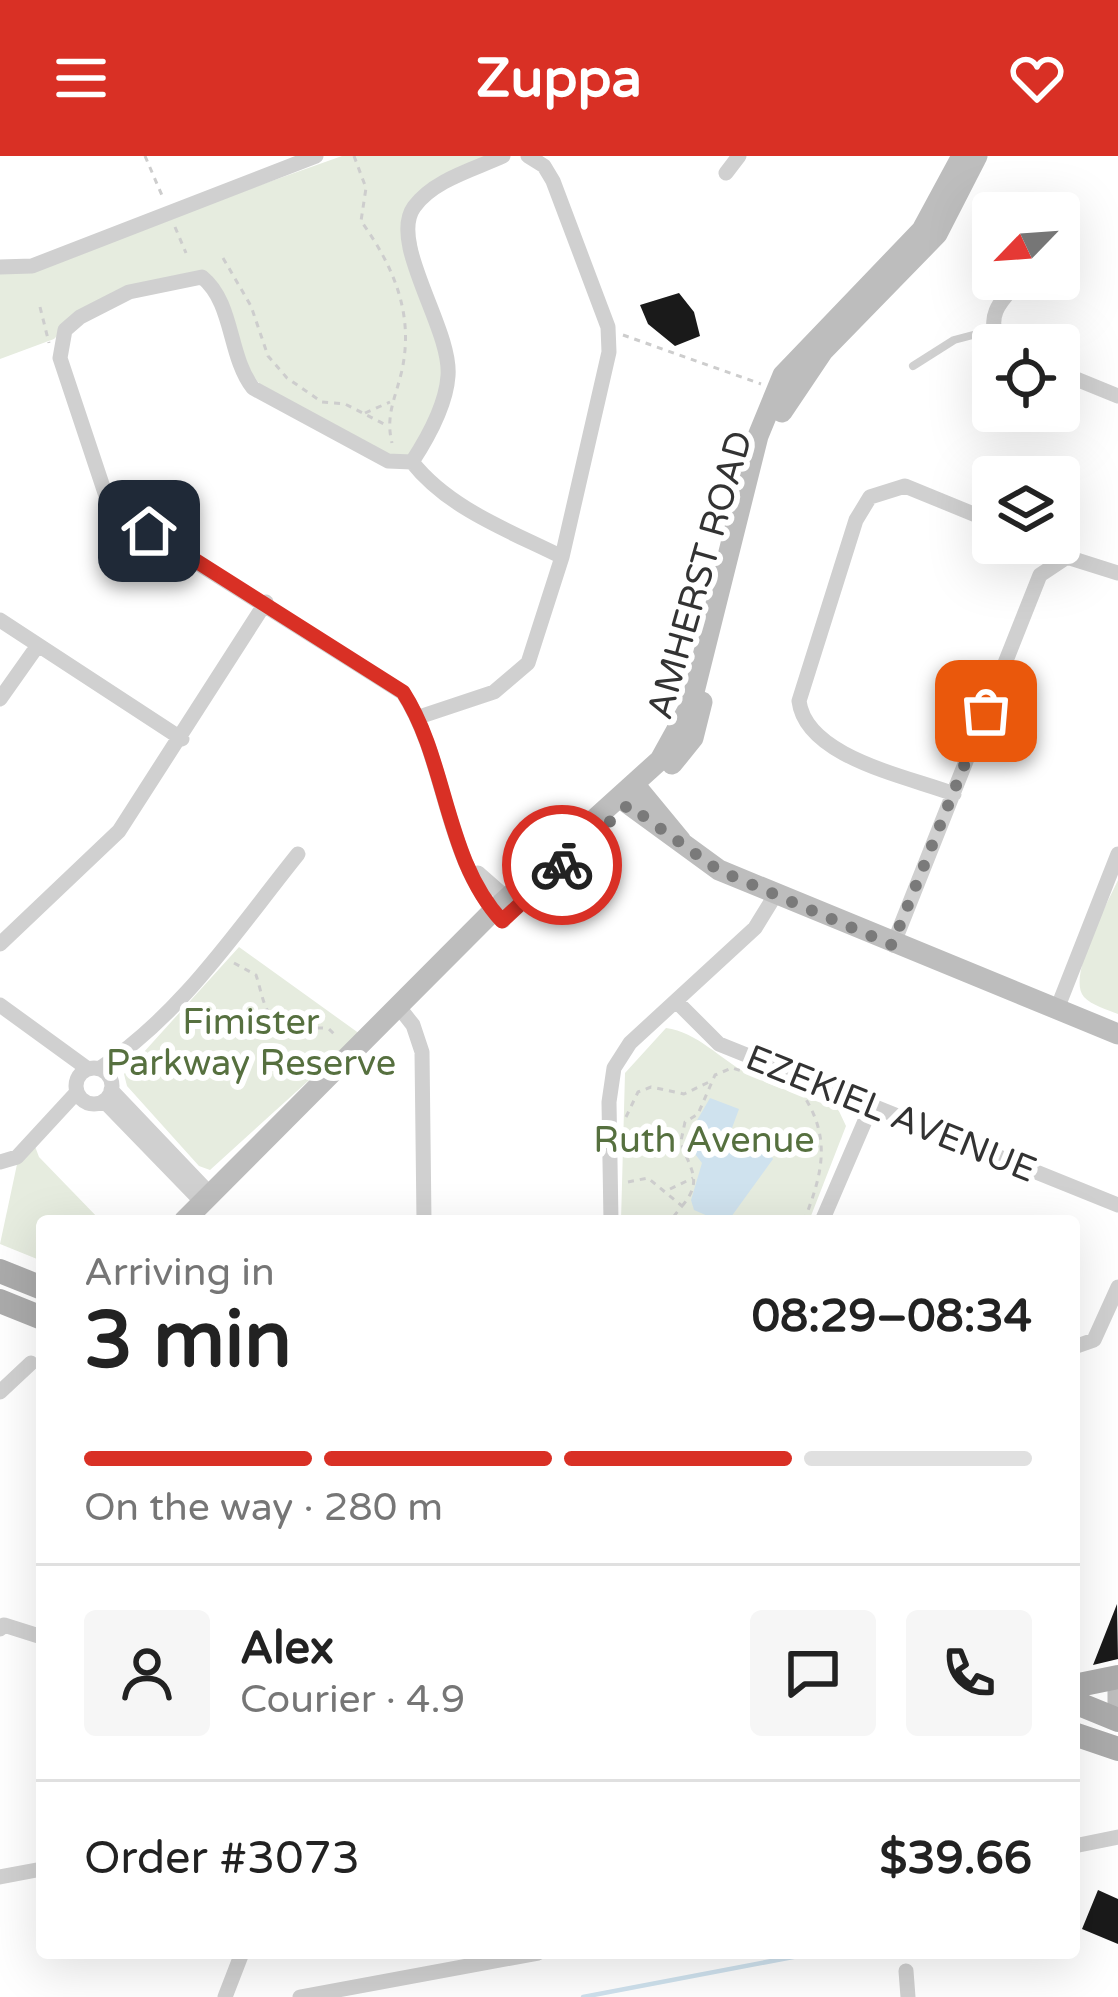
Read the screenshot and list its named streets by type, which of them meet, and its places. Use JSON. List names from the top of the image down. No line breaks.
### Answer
{"streets":{"main road":["AMHERST ROAD"],"street":["EZEKIEL AVENUE"]},"parks":["Fimister Parkway Reserve","Ruth Avenue"],"north":"bottom left","page":{"header":"Zuppa","heading":["3 min","Arriving in","08:29–08:34"],"panel":["Alex","Courier · 4.9","Order #3073","$39.66"],"bar":"On the way · 280 m"}}
